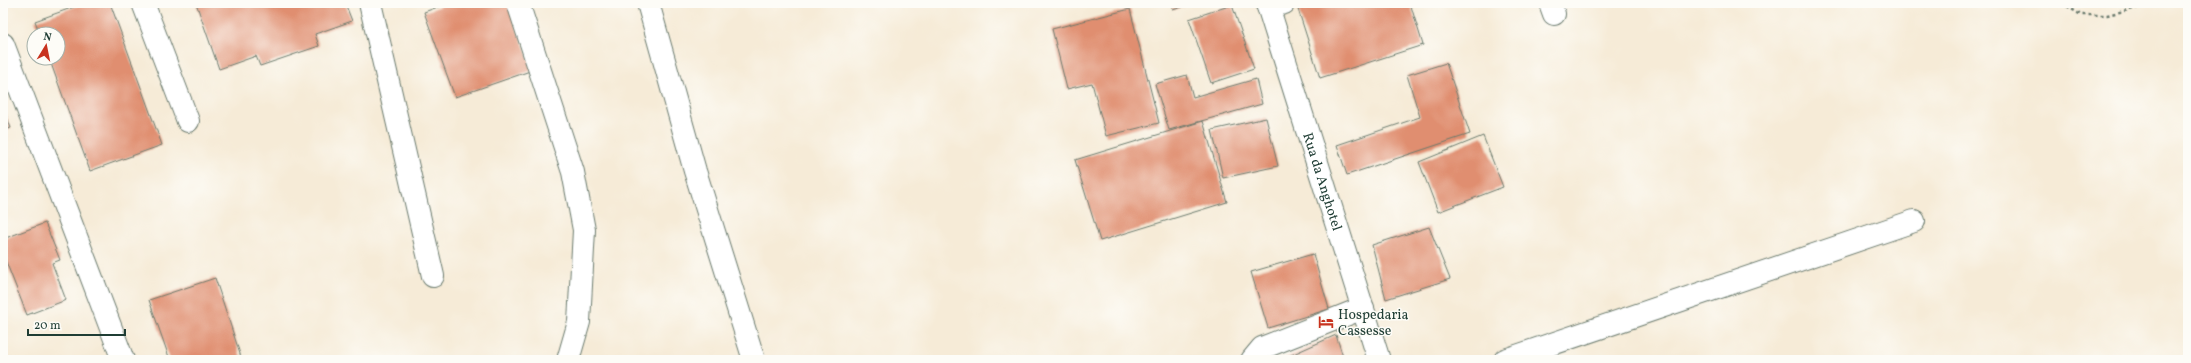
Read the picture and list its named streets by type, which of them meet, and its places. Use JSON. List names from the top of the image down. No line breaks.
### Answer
{"streets":{"street":["Rua da Anghotel"]},"places":{"hotel":["Hospedaria Cassesse"]},"scale_bar":"20 m","north":"top"}
